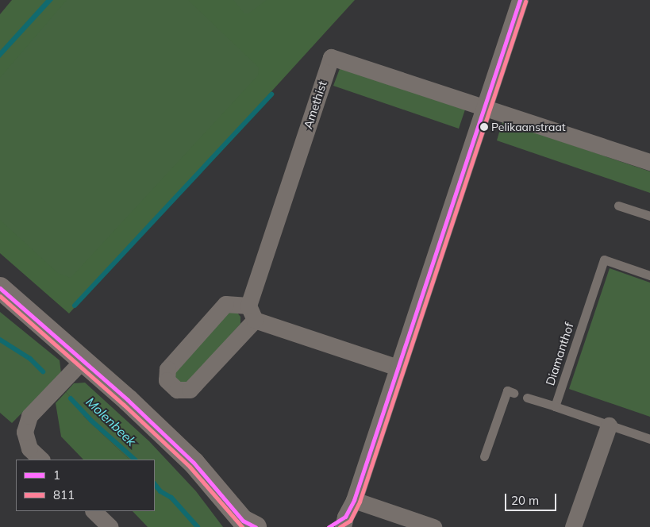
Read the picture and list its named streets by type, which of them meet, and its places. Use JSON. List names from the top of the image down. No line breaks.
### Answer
{"streets":{"street":["Amethist"],"lane":["Diamanthof"]},"water":["Molenbeek"],"places":["Pelikaanstraat"],"lines":["transit line 1","transit line 811"],"legend":["1","811"],"scale_bar":"20 m"}
